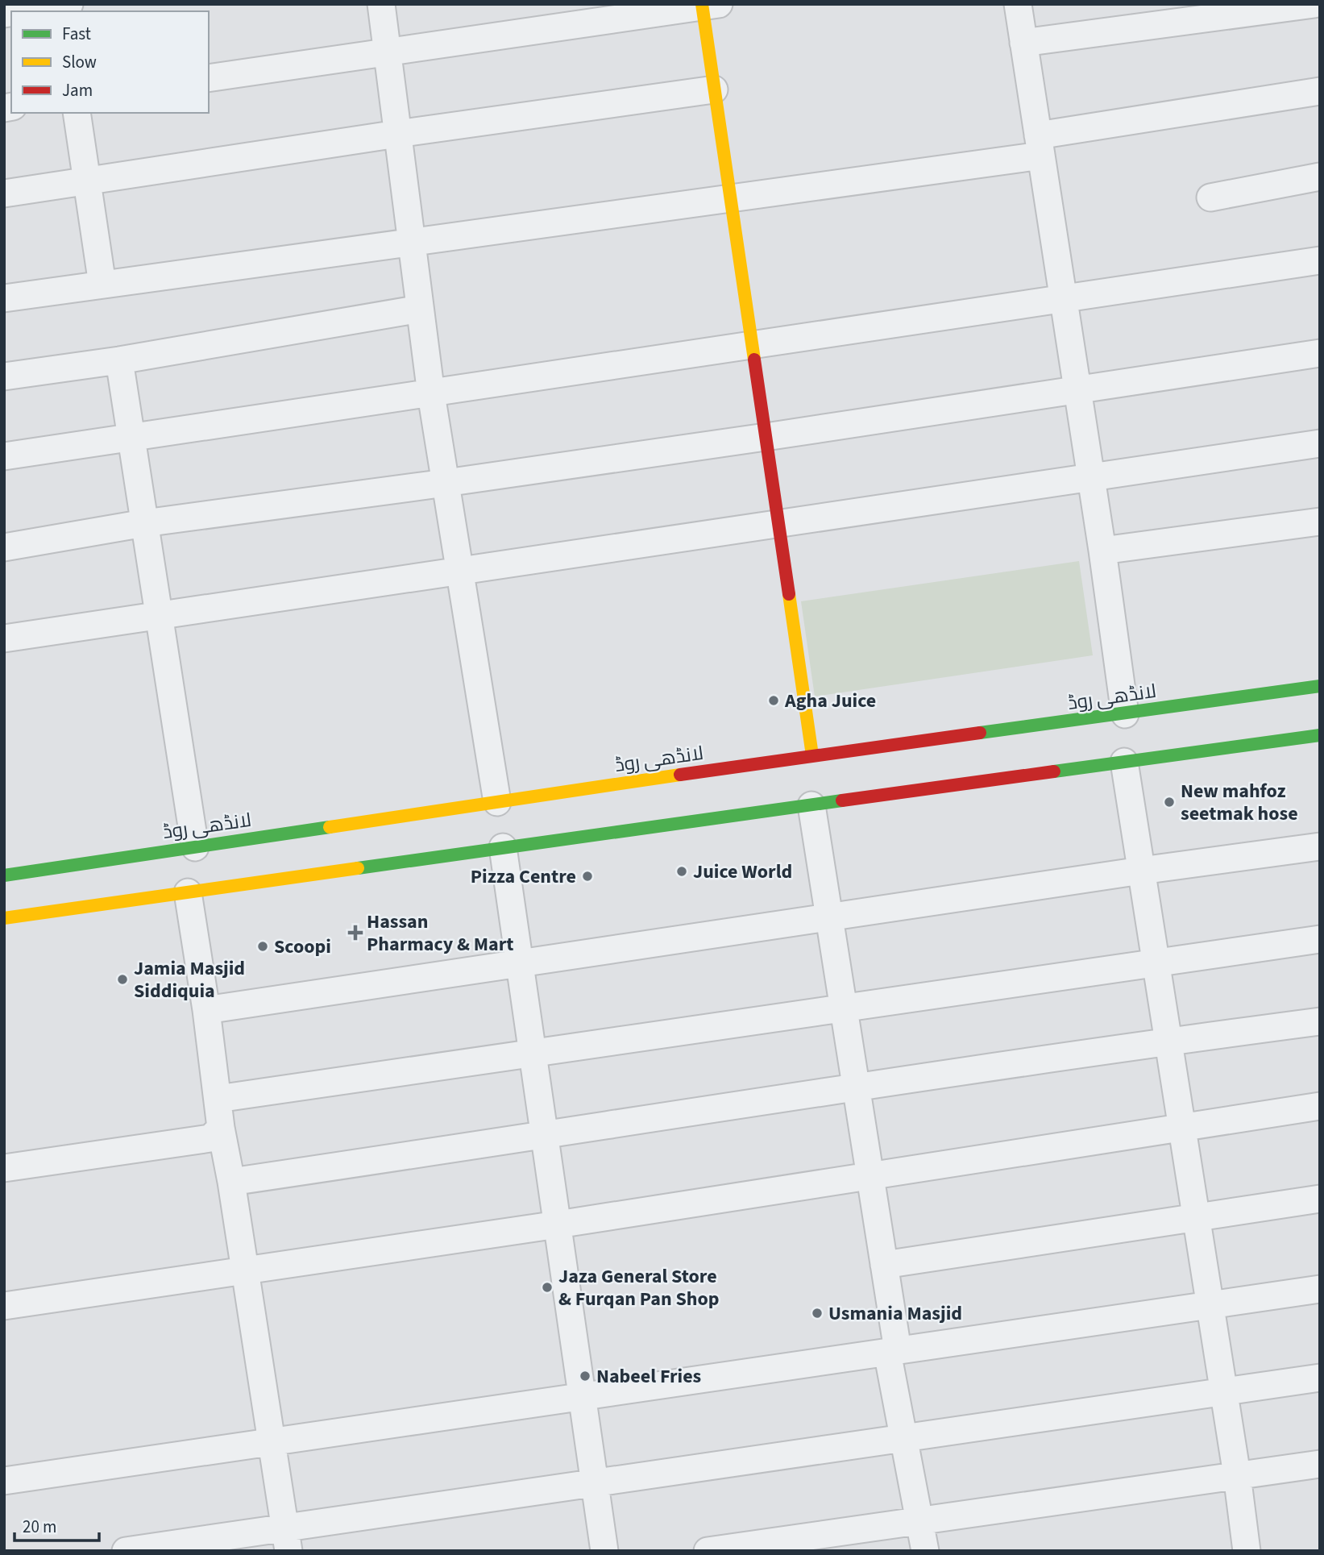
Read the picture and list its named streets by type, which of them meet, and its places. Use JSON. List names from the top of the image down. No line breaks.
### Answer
{"streets":{"main road":["لانڈھی روڈ"]},"places":{"other":["Agha Juice","New mahfoz seetmak hose","Juice World","Pizza Centre","Scoopi","Jamia Masjid Siddiquia","Jaza General Store & Furqan Pan Shop","Usmania Masjid","Nabeel Fries"],"health":["Hassan Pharmacy & Mart"]},"legend":["Fast","Slow","Jam"],"scale_bar":"20 m"}
